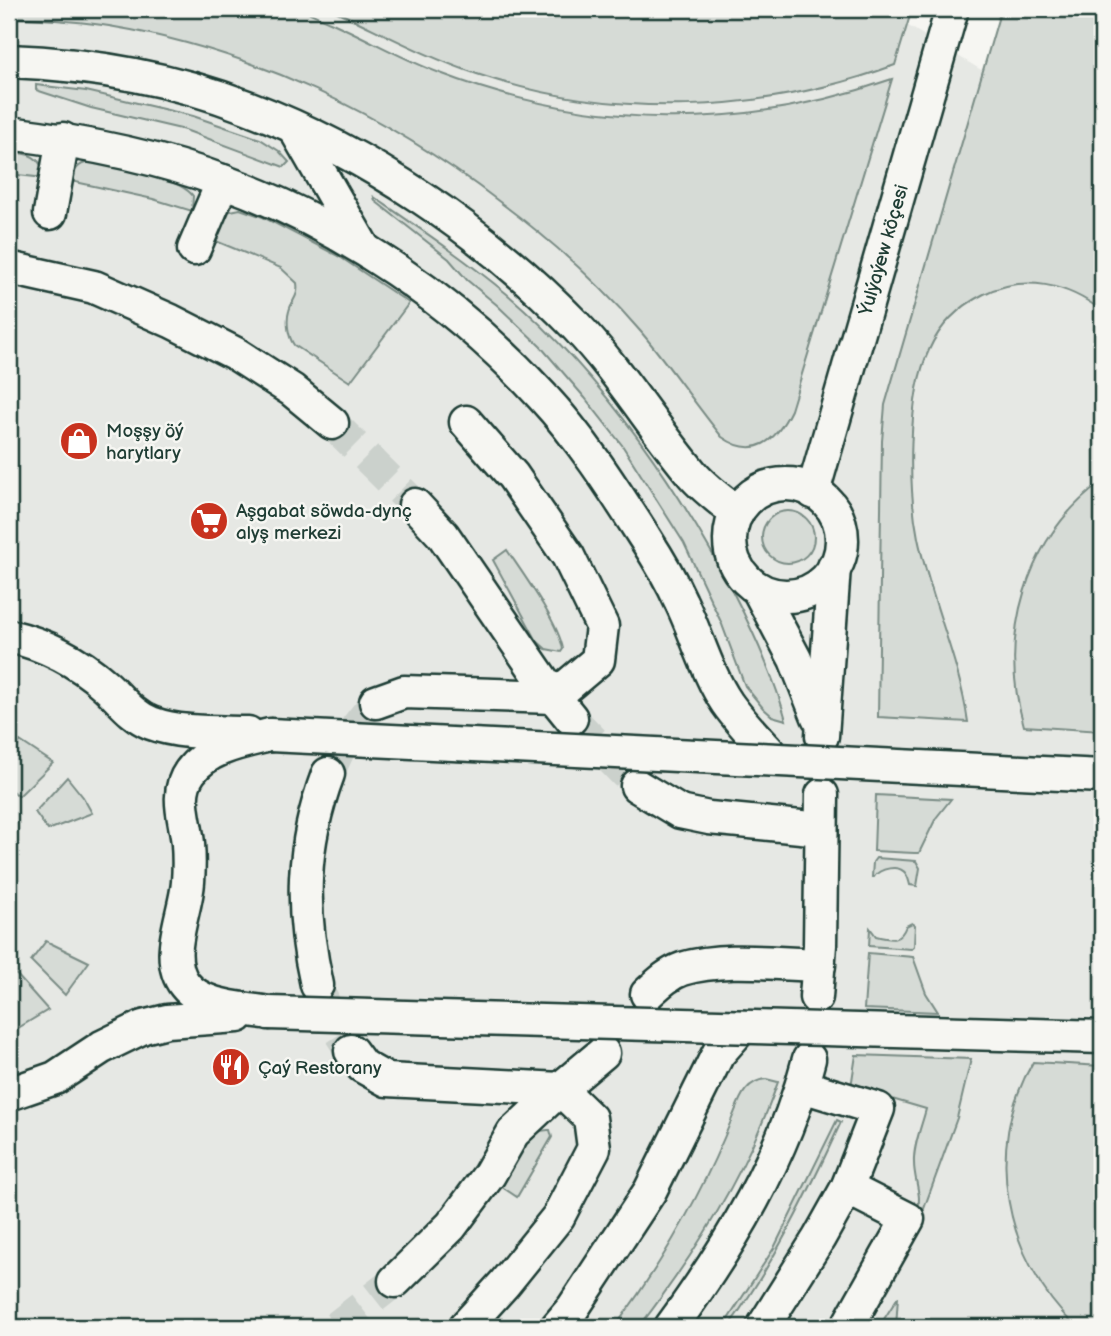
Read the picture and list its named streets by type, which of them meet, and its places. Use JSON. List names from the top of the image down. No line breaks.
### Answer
{"streets":{"street":["Ýulýaýew köçesi"]},"places":{"shop":["Moşşy öý harytlary"],"supermarket":["Aşgabat söwda-dynç alyş merkezi"],"restaurant":["Çaý Restorany"]}}
